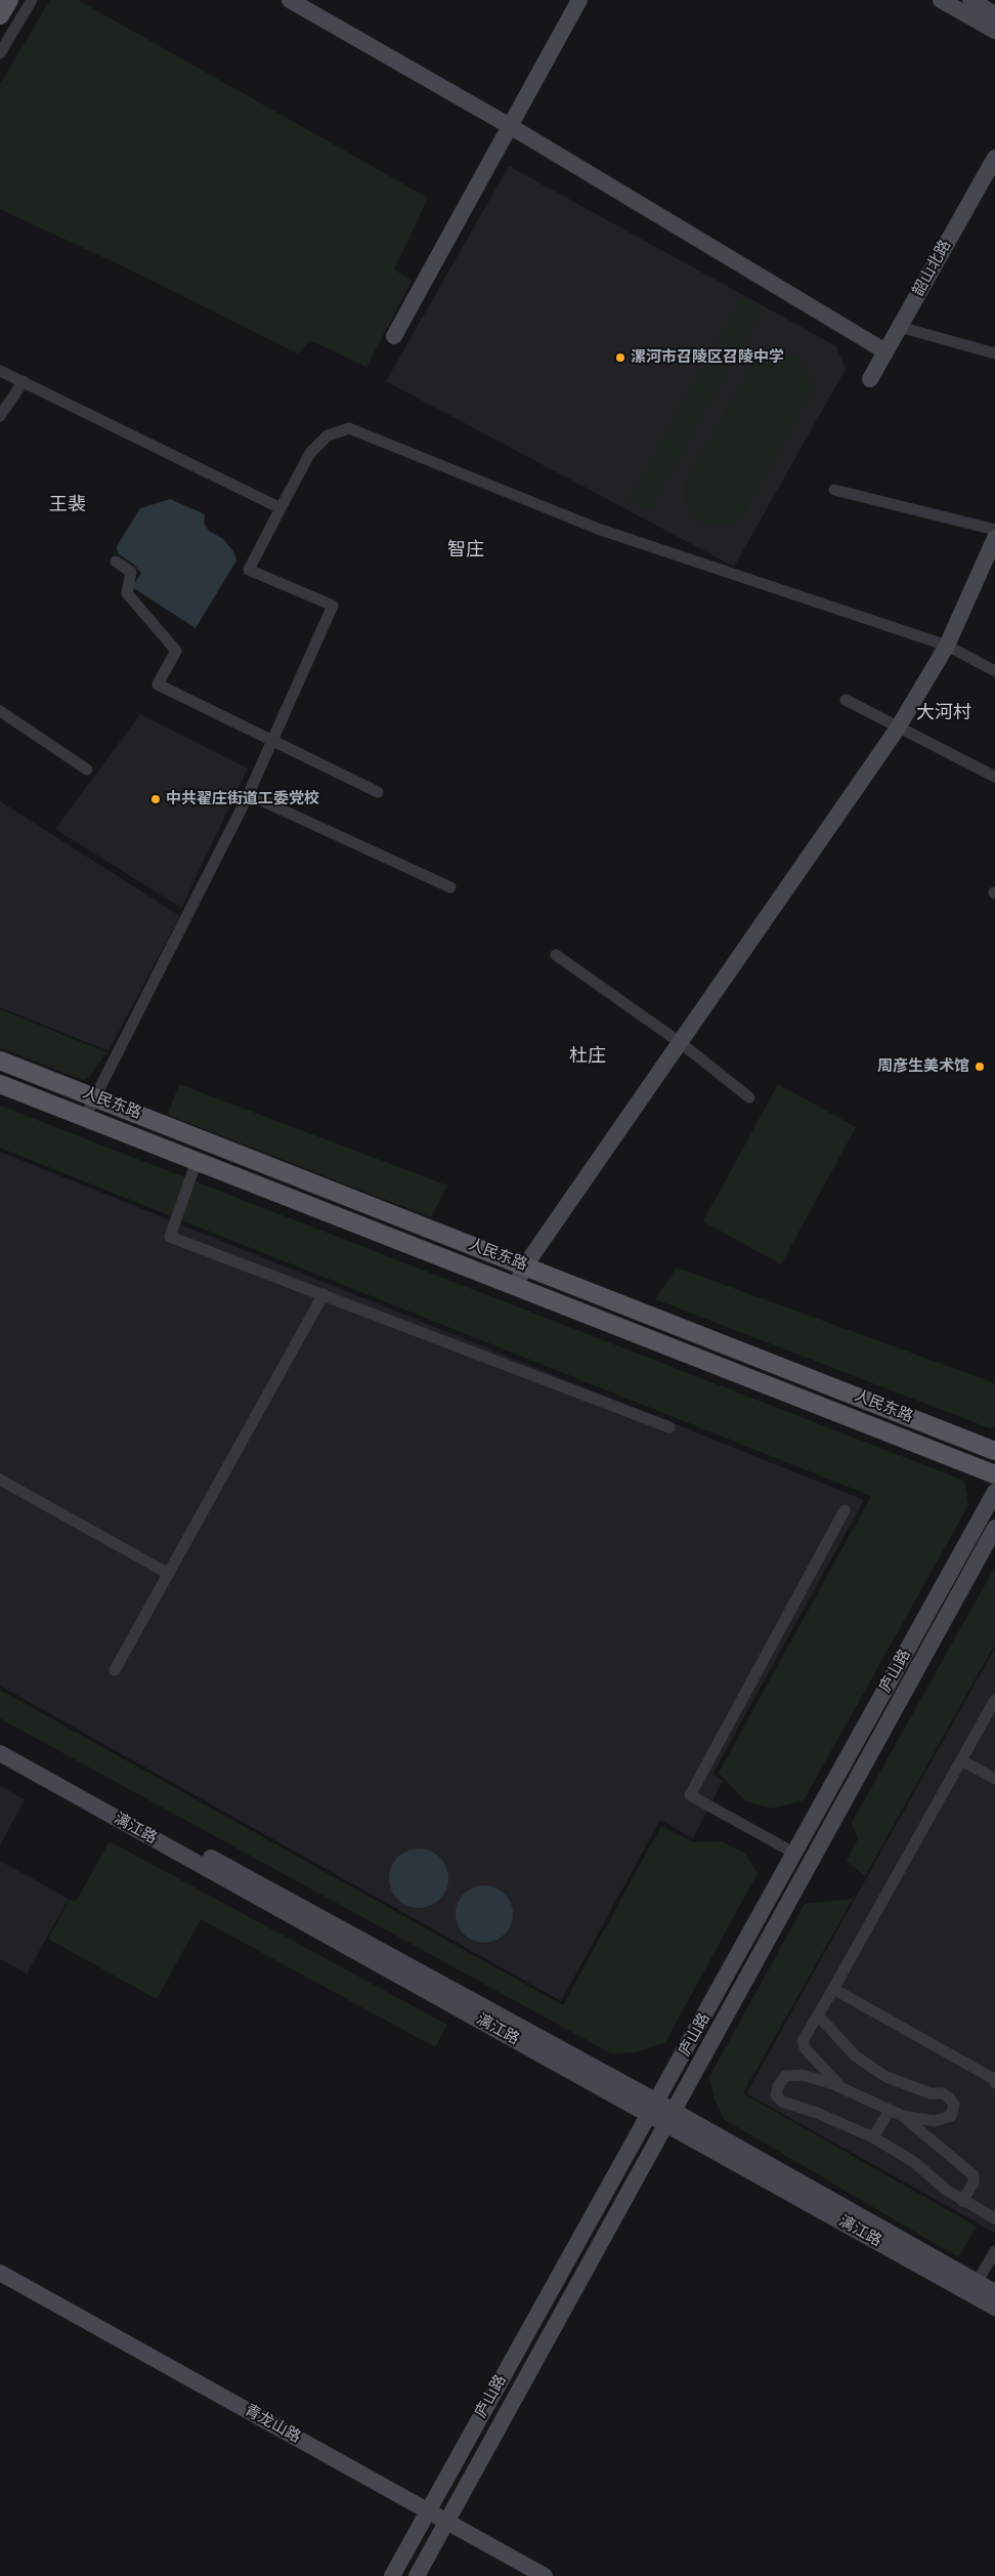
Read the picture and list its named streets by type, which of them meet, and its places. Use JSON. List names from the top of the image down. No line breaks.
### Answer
{"streets":{"main road":["人民东路"],"street":["韶山北路","庐山路","漓江路","青龙山路"]},"crossings":[["庐山路","漓江路"],["庐山路","青龙山路"]],"districts":["王裴","智庄","大河村","杜庄"],"places":["漯河市召陵区召陵中学","中共翟庄街道工委党校","周彦生美术馆"]}
